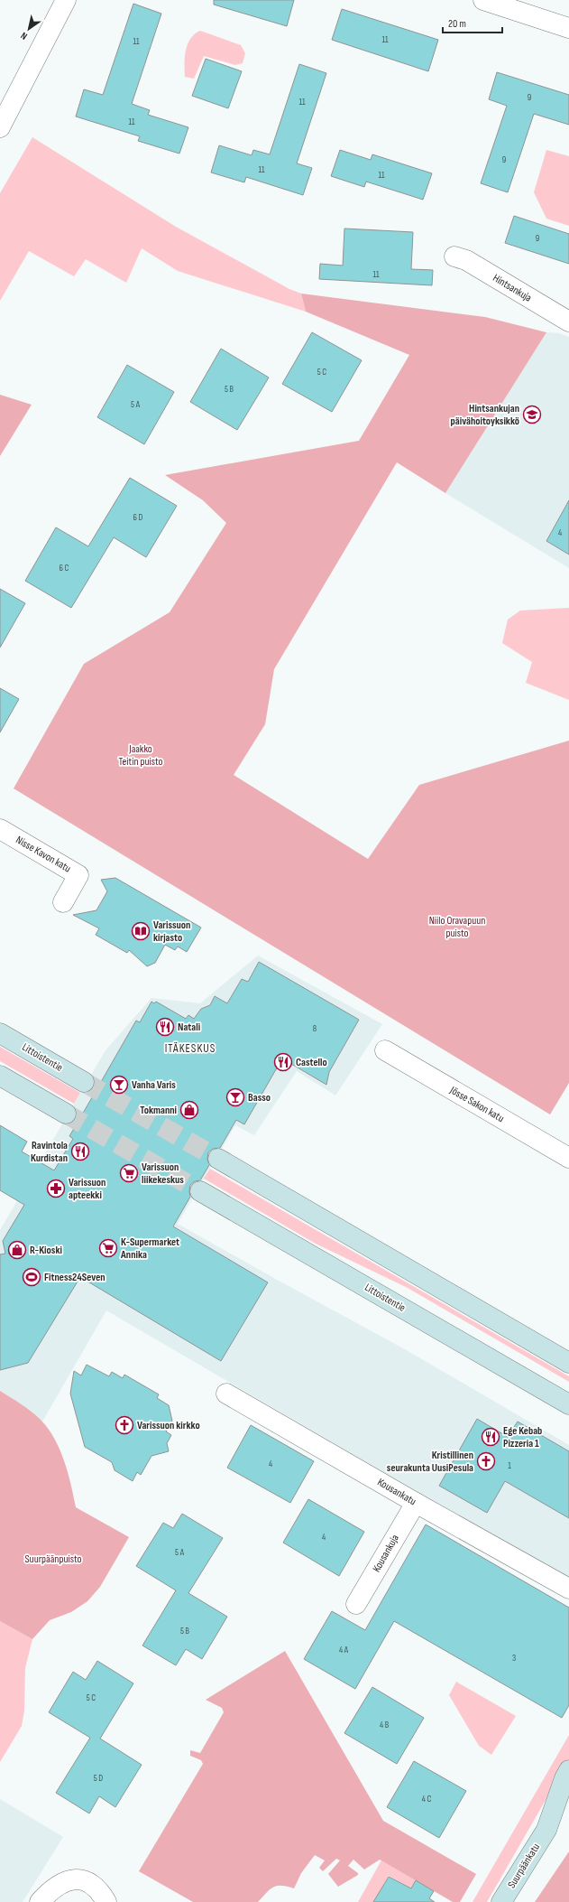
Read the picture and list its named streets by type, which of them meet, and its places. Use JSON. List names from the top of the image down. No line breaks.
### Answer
{"streets":{"main road":["Littoistentie","Suurpäänkatu"],"street":["Hintsankuja","Nisse Kavon katu","Jösse Sakon katu","Kousankatu","Kousankuja"]},"crossings":[["Kousankatu","Kousankuja"]],"districts":["ITÄKESKUS"],"parks":["Jaakko Teitin puisto","Niilo Oravapuun puisto","Suurpäänpuisto"],"places":{"school or university":["Hintsankujan päivähoitoyksikkö"],"library":["Varissuon kirjasto"],"restaurant":["Natali","Castello","Ravintola Kurdistan","Ege Kebab Pizzeria 1"],"bar":["Vanha Varis","Basso"],"shop":["Tokmanni","R-Kioski"],"supermarket":["Varissuon liikekeskus","K-Supermarket Annika"],"pharmacy":["Varissuon apteekki"],"sports":["Fitness24Seven"],"church":["Varissuon kirkko","Kristillinen seurakunta UusiPesula"]},"house_numbers":["11","11","9","11","11","9","11","11","9","11","5 C","5 B","5 A","6 D","4","6 C","8","4","1","4","5 A","5 B","4 A","3","5 C","4 B","5 D","4 C"],"scale_bar":"20 m","north":"bottom left"}
